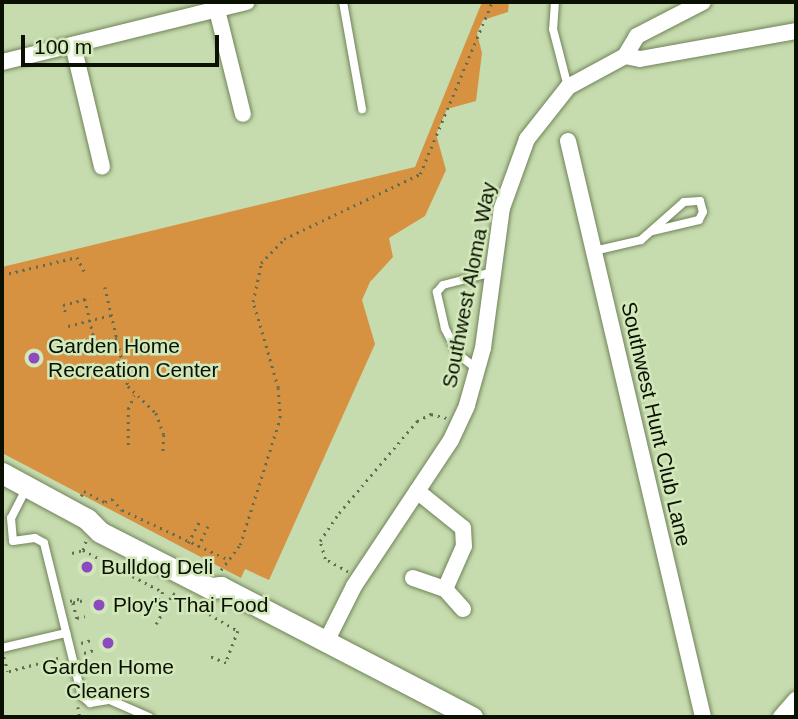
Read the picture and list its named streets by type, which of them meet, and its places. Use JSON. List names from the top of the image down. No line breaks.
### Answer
{"streets":{"street":["Southwest Aloma Way","Southwest Hunt Club Lane"]},"places":["Garden Home Recreation Center","Bulldog Deli","Ploy's Thai Food","Garden Home Cleaners"],"scale_bar":"100 m"}
